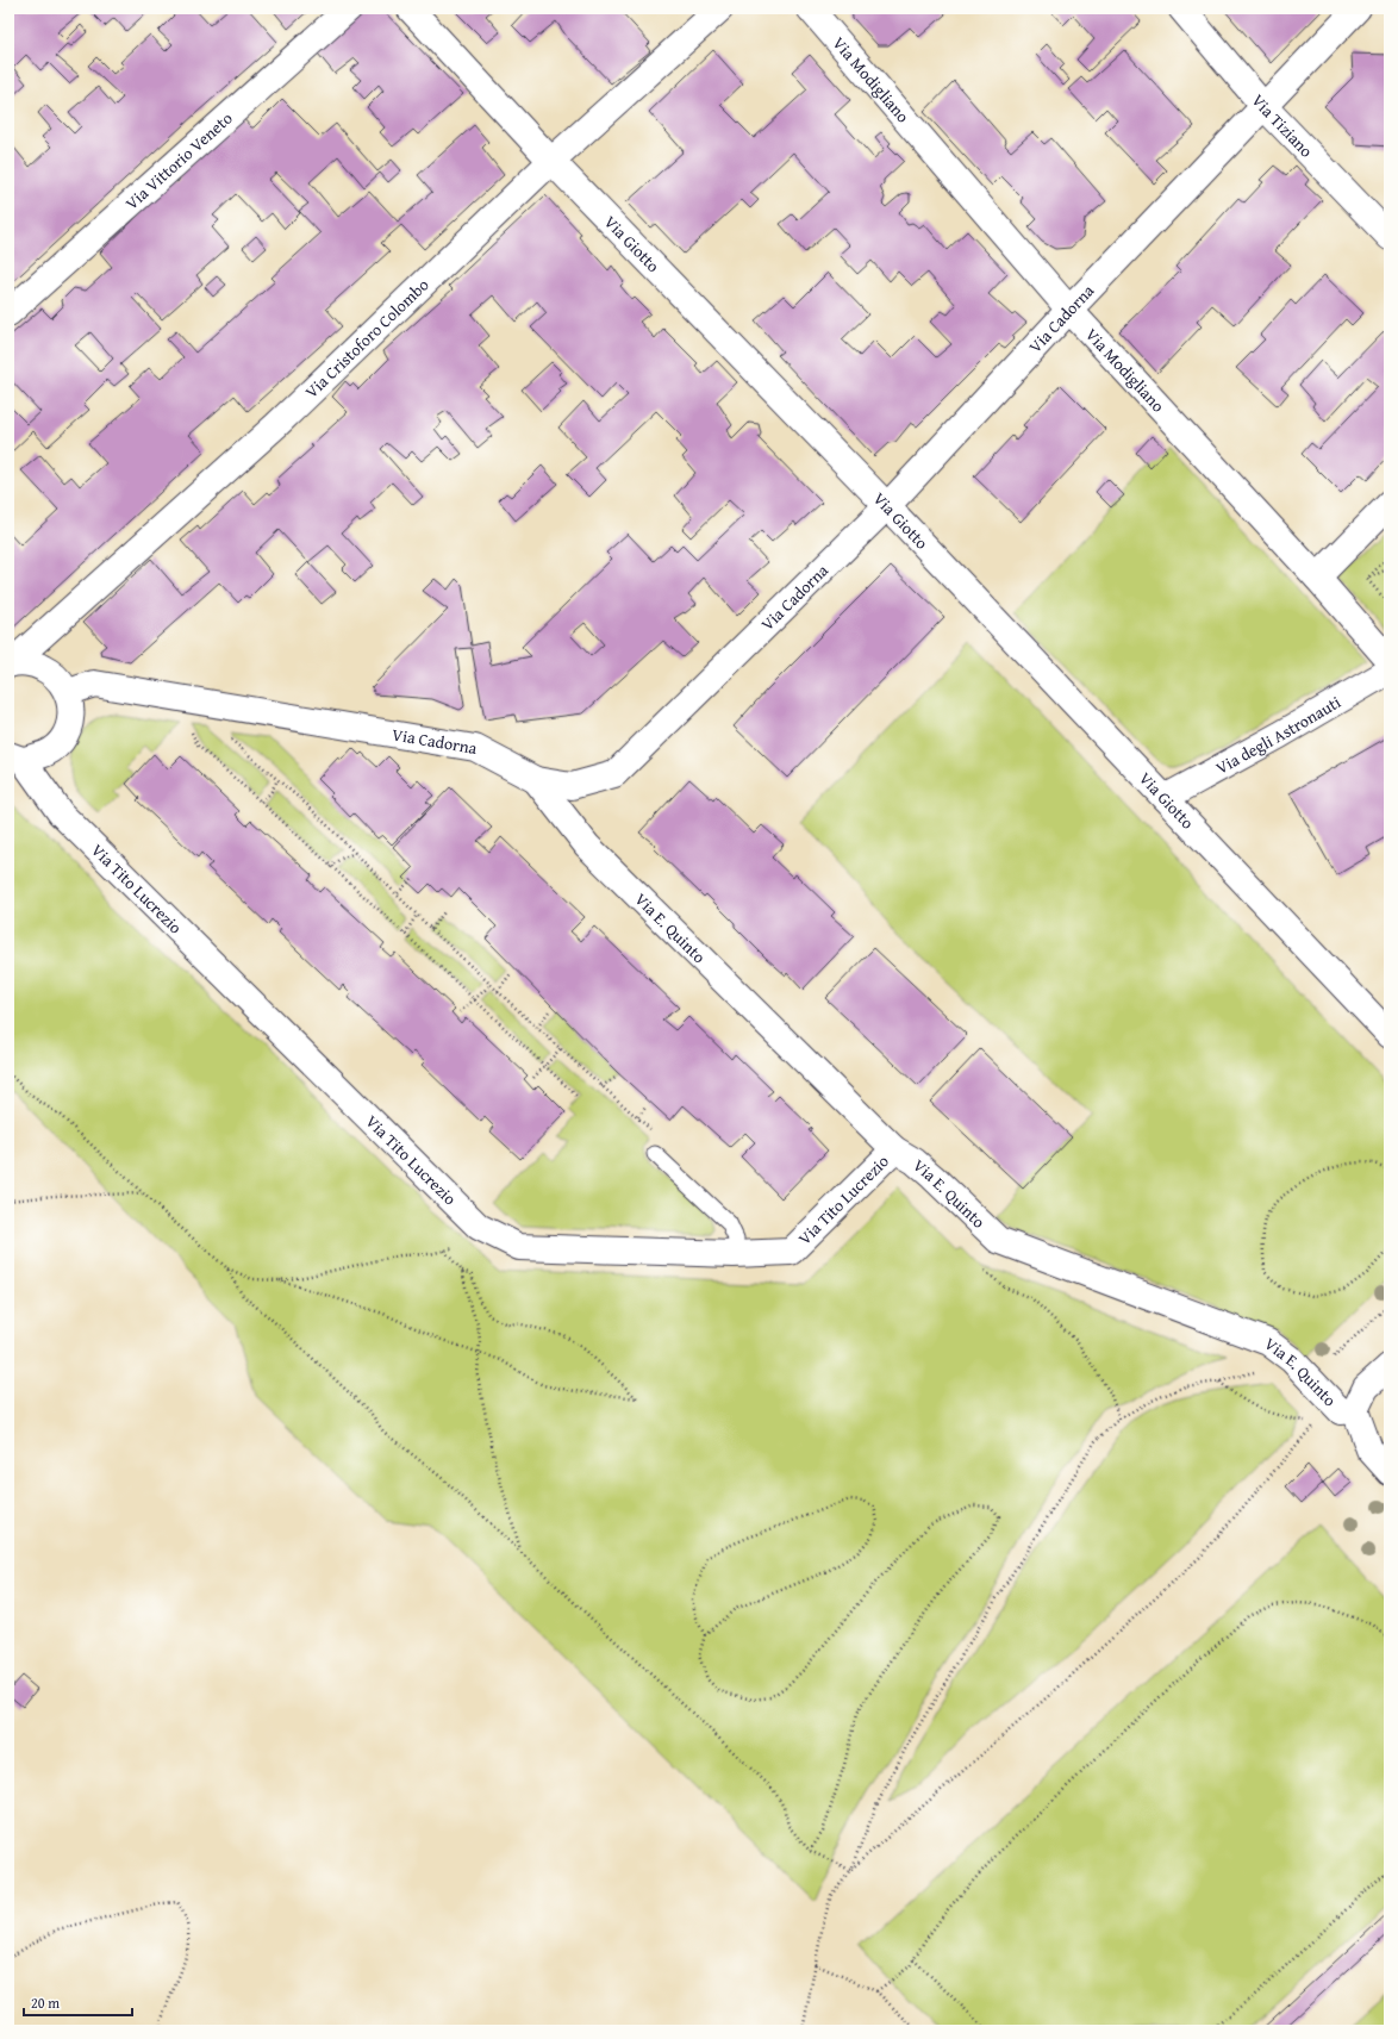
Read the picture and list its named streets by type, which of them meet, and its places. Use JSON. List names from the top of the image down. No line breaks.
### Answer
{"streets":{"street":["Via Modigliano","Via Tiziano","Via Vittorio Veneto","Via Giotto","Via Cadorna","Via Cristoforo Colombo","Via degli Astronauti","Via Tito Lucrezio","Via E. Quinto"]},"crossings":[["Via Modigliano","Via Cadorna"],["Via Tiziano","Via Cadorna"],["Via Giotto","Via Cadorna"],["Via Giotto","Via Cristoforo Colombo"],["Via Giotto","Via degli Astronauti"],["Via Cadorna","Via E. Quinto"],["Via Tito Lucrezio","Via E. Quinto"]],"scale_bar":"20 m"}
